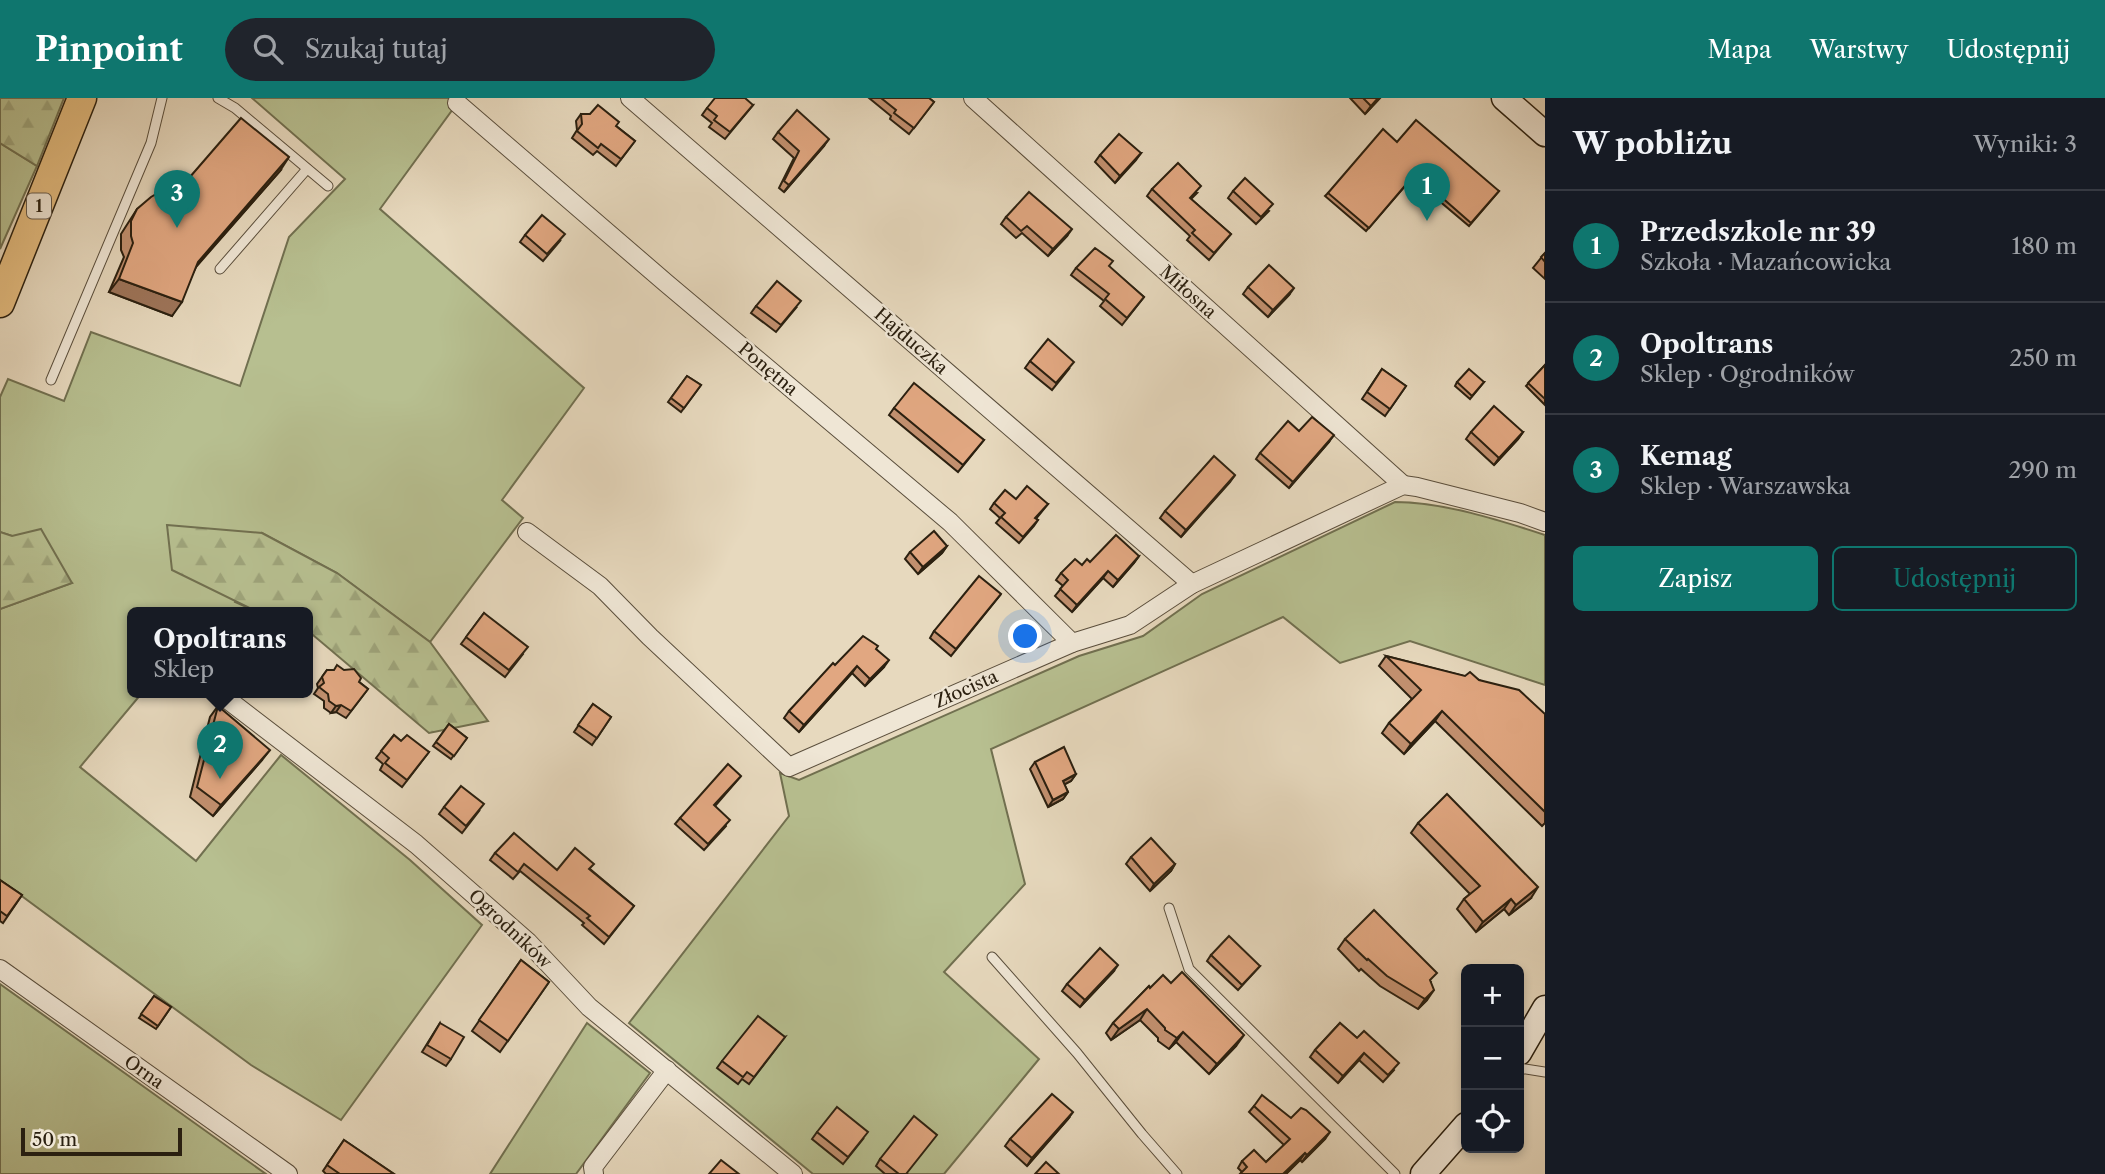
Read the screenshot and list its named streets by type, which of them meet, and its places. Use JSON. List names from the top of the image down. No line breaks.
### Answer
{"streets":{"main road":["1"],"street":["Miłosna","Hajduczka","Ponętna","Złocista","Ogrodników","Orna"]},"crossings":[["Miłosna","Złocista"],["Hajduczka","Złocista"],["Ponętna","Złocista"]],"scale_bar":"50 m","page":{"header":"Pinpoint","search":"Szukaj tutaj","nav":["Mapa","Warstwy","Udostępnij"],"heading":["W pobliżu","Wyniki: 3"],"pins":["1","3","2"],"list":[{"mark":"1","name":"Przedszkole nr 39","note":"Szkoła · Mazańcowicka","value":"180 m"},{"mark":"2","name":"Opoltrans","note":"Sklep · Ogrodników","value":"250 m"},{"mark":"3","name":"Kemag","note":"Sklep · Warszawska","value":"290 m"}],"buttons":["Zapisz","Udostępnij"],"popup":["Opoltrans","Sklep"],"map_buttons":["+","−"],"scale":"50 m"}}
